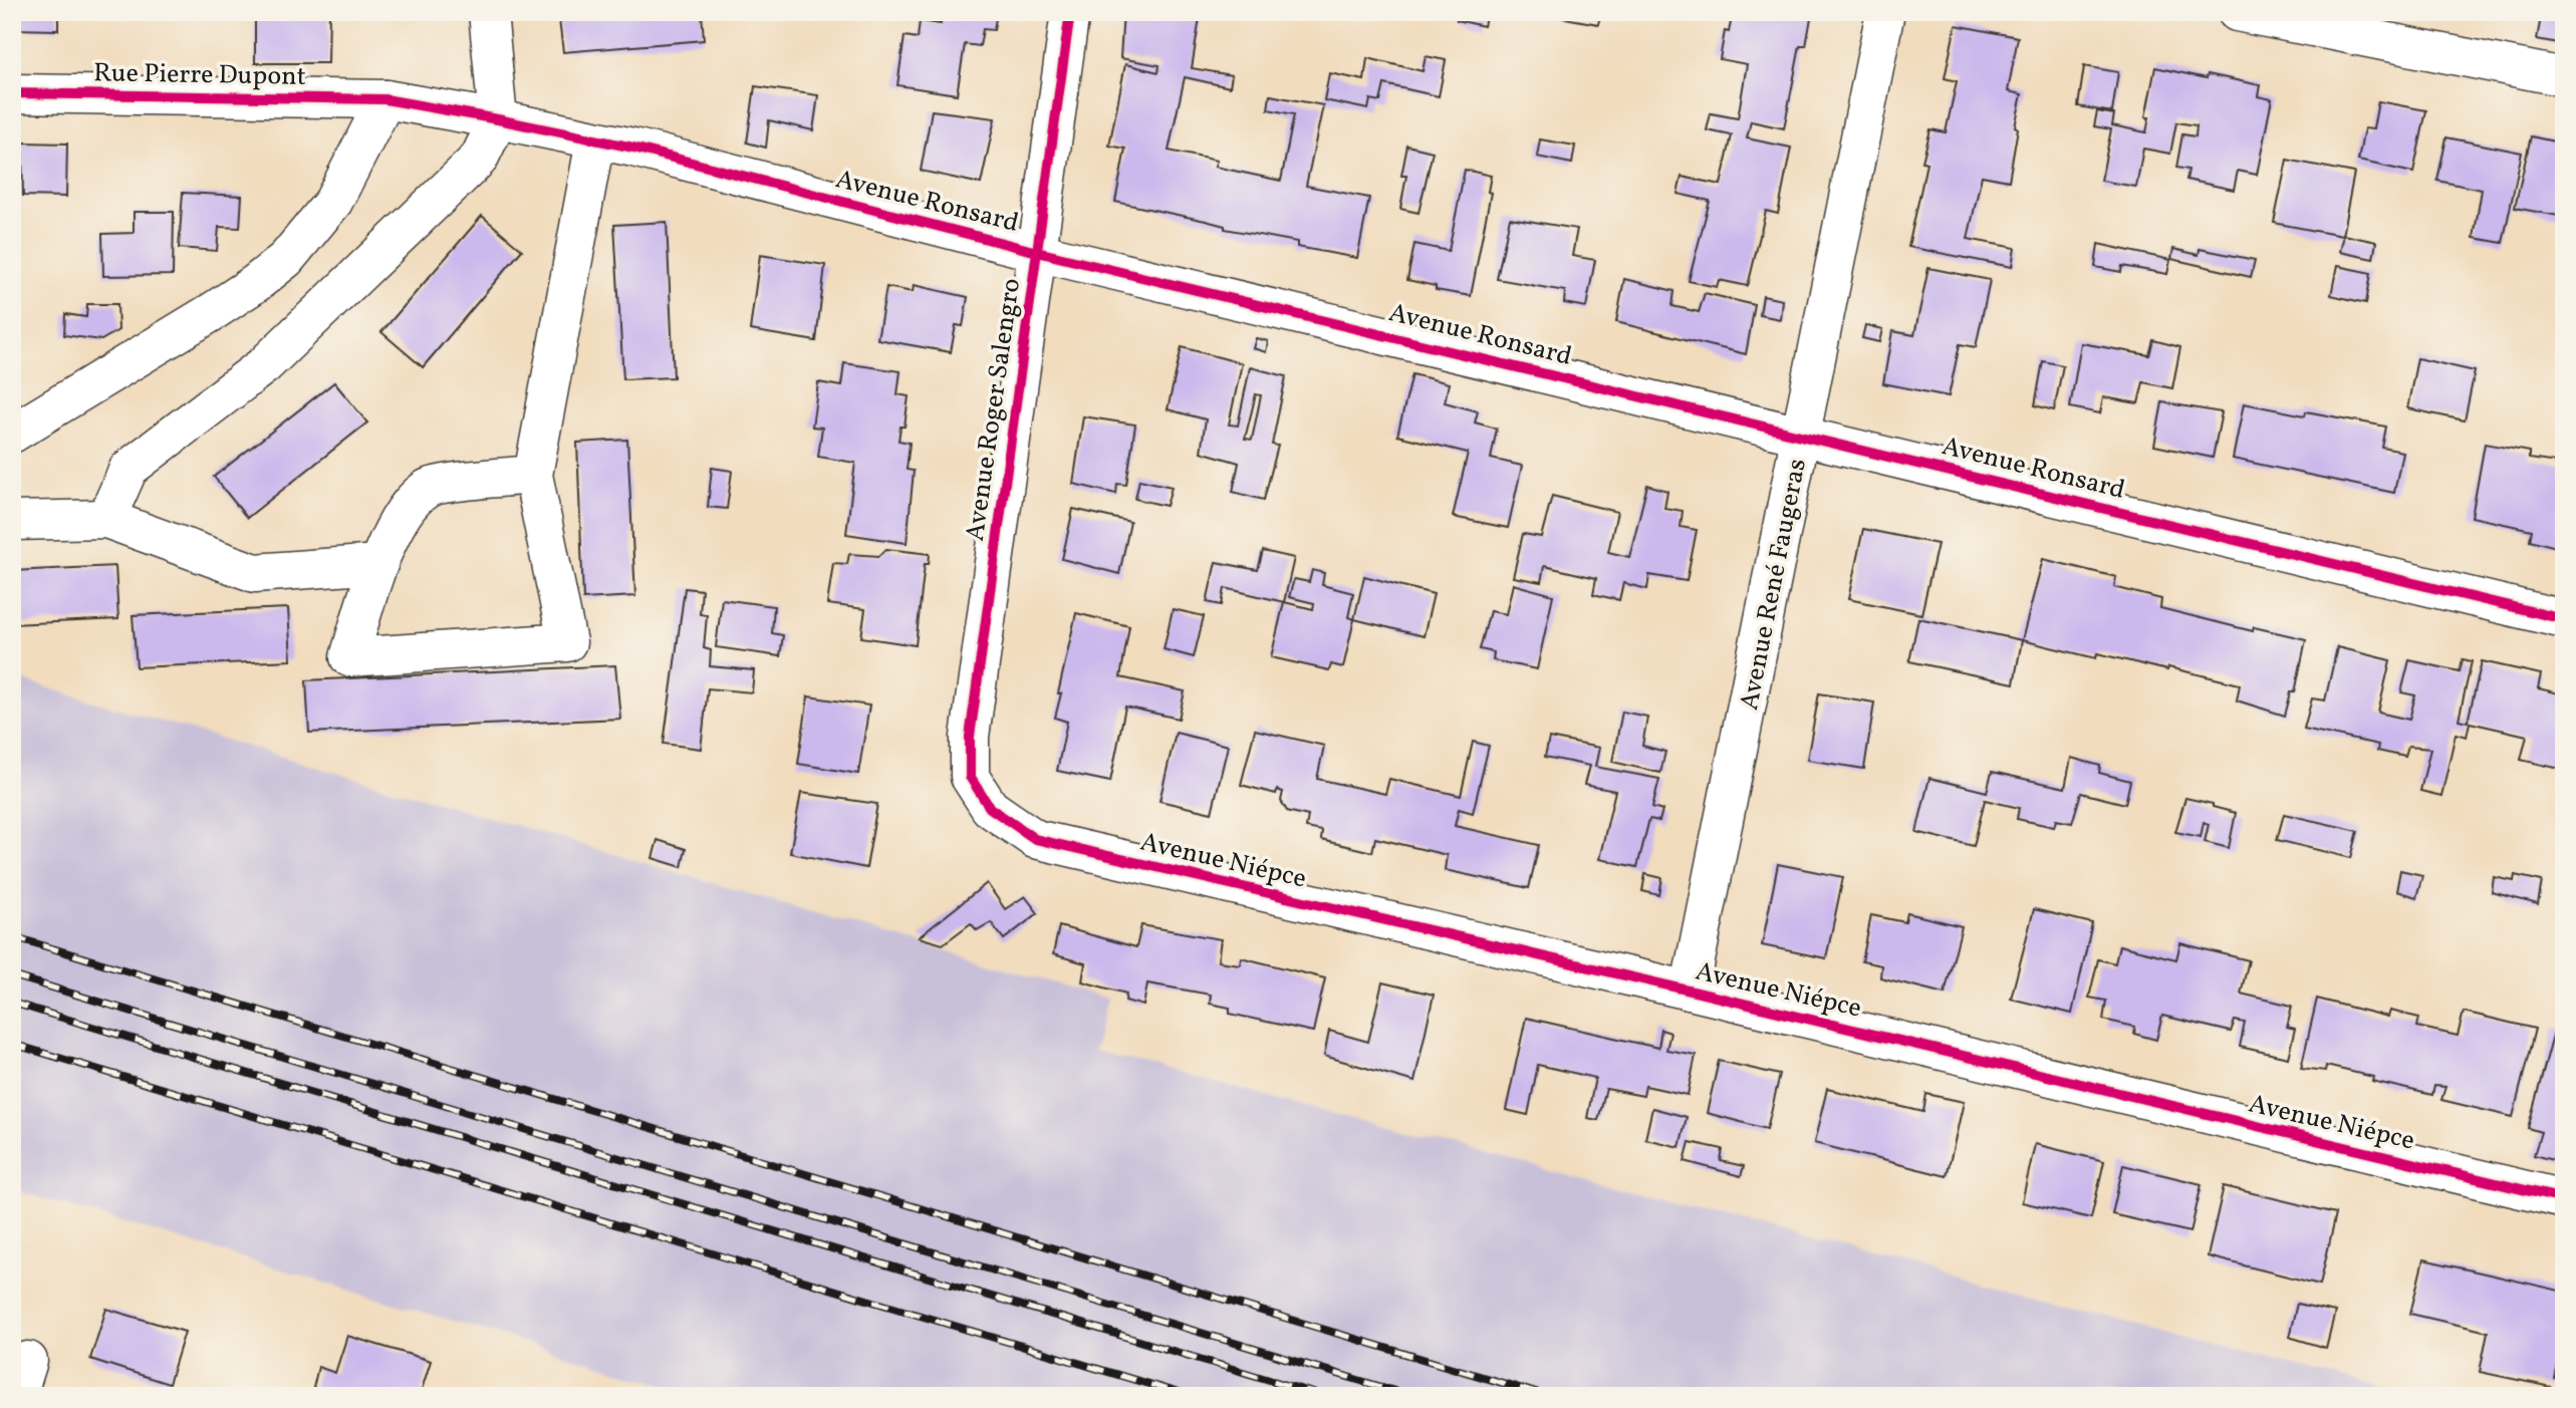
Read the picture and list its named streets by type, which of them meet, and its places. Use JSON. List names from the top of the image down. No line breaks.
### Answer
{"streets":{"street":["Rue Pierre Dupont","Avenue Ronsard","Avenue Roger Salengro","Avenue René Faugeras","Avenue Niépce"]},"crossings":[["Rue Pierre Dupont","Avenue Ronsard"],["Avenue Ronsard","Avenue Roger Salengro"],["Avenue Ronsard","Avenue René Faugeras"],["Avenue Roger Salengro","Avenue Niépce"],["Avenue René Faugeras","Avenue Niépce"]]}
